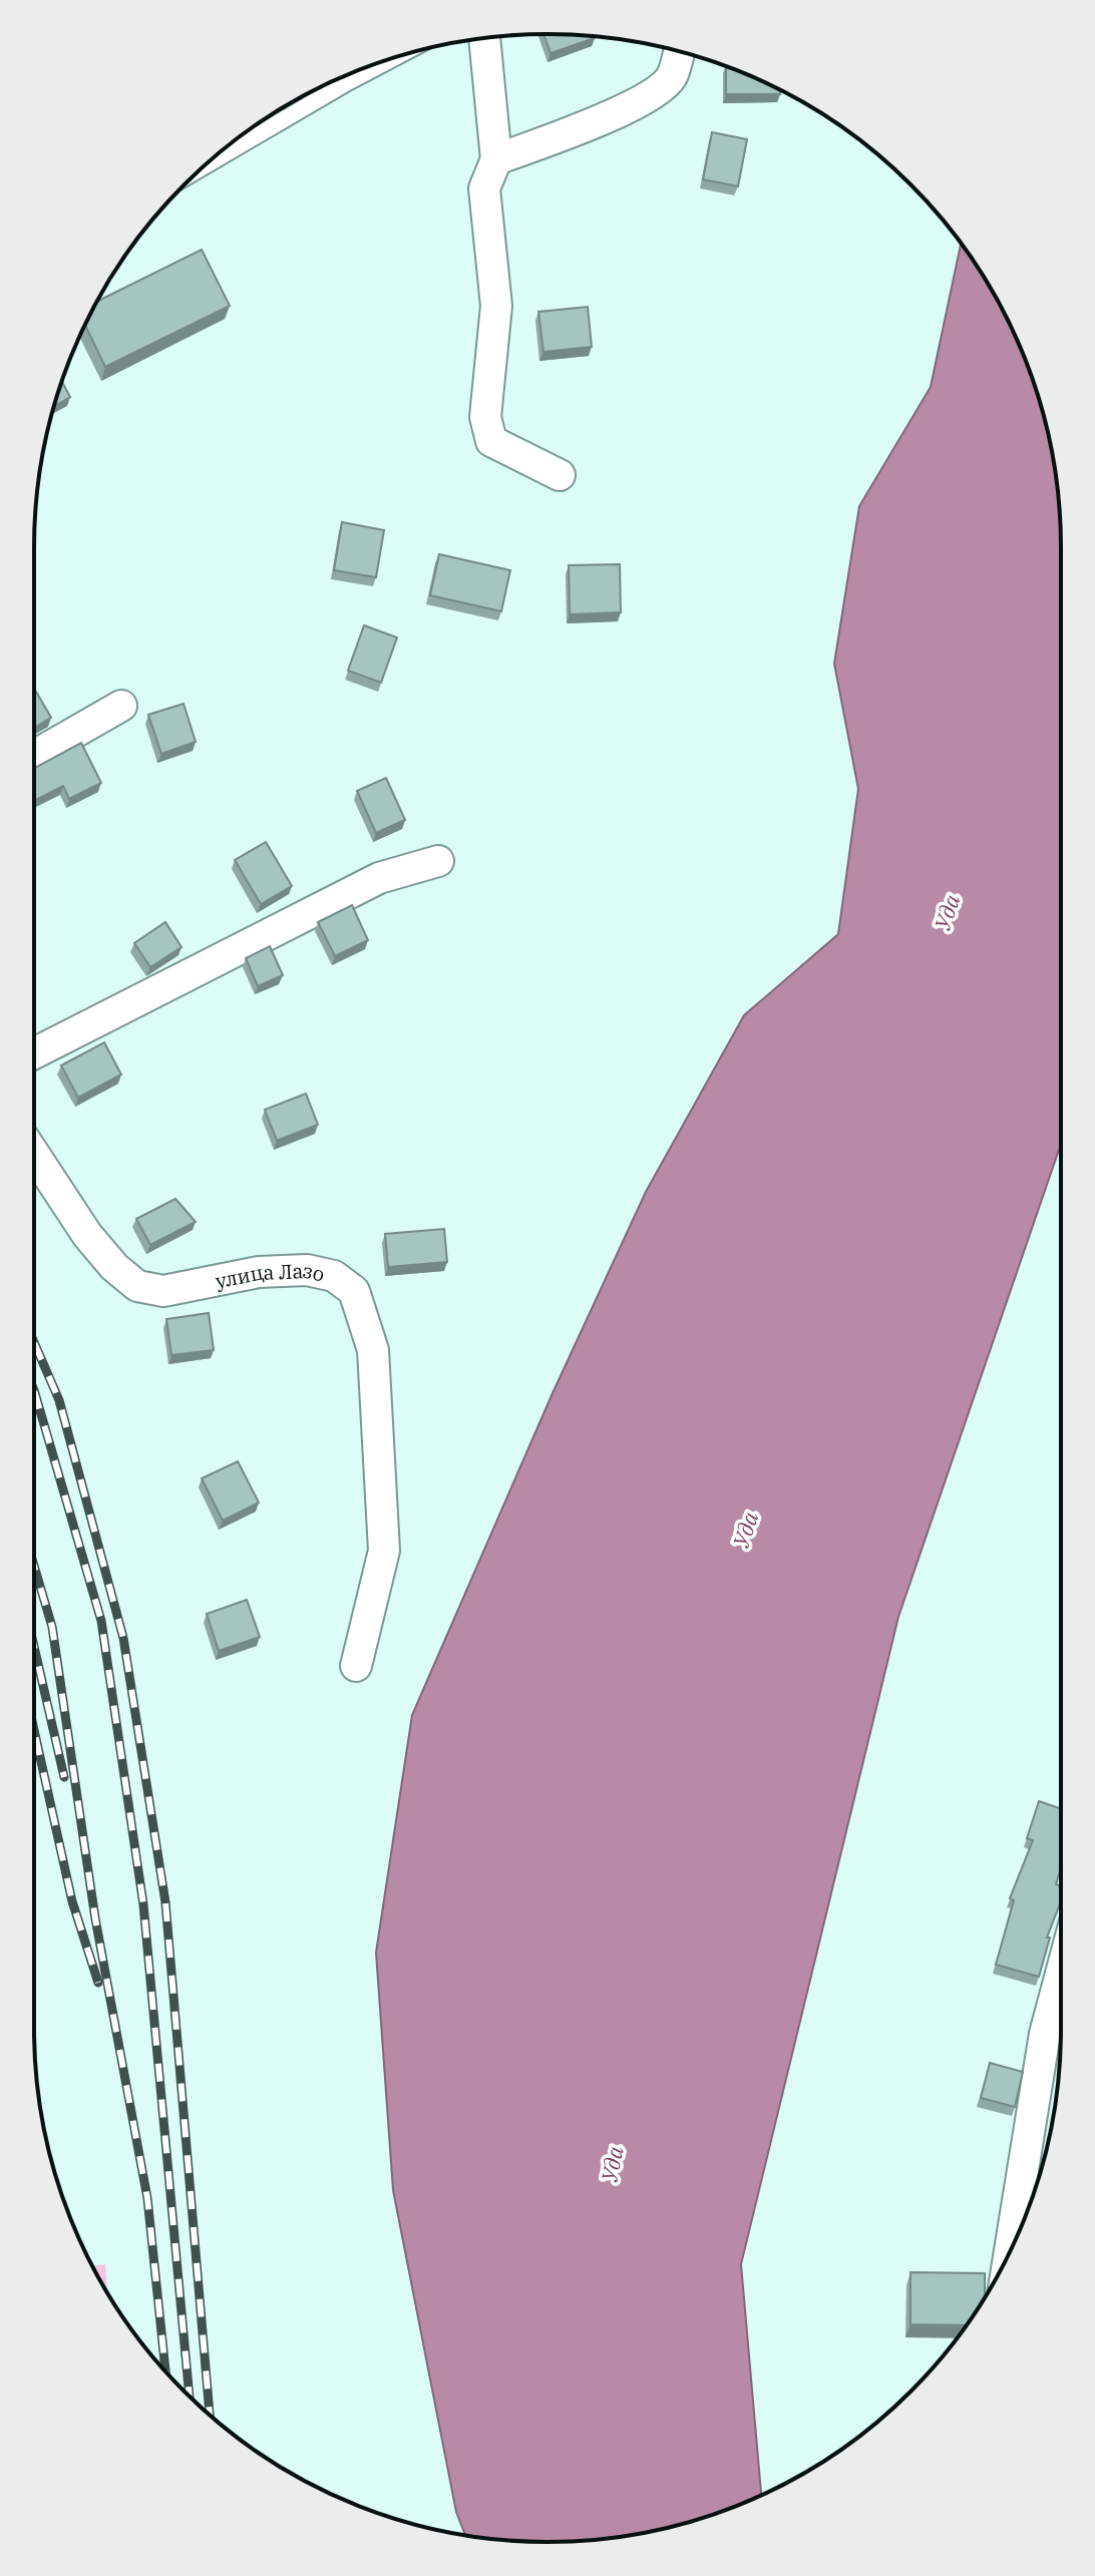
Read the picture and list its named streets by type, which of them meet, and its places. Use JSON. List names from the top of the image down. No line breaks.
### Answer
{"streets":{"street":["улица Лазо"]},"water":["Уда"]}
